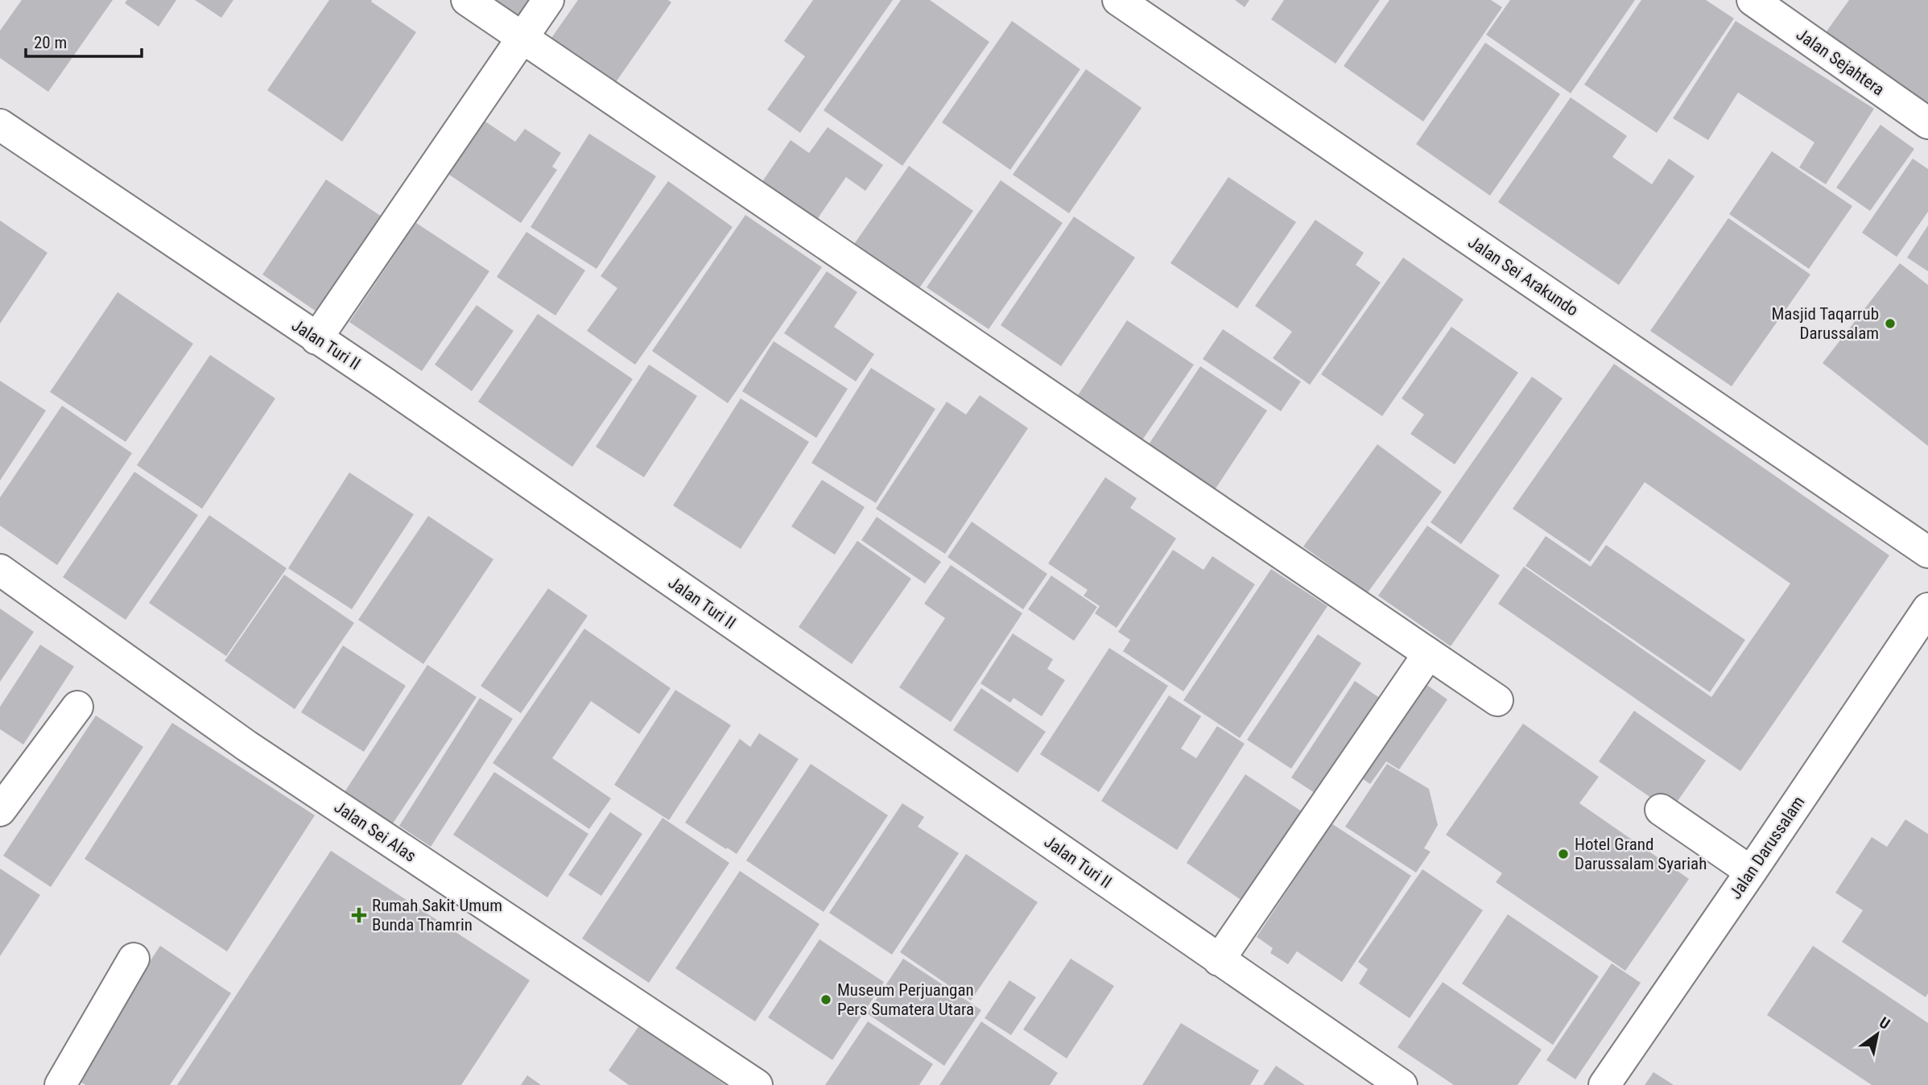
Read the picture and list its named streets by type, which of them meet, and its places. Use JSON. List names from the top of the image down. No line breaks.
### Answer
{"streets":{"street":["Jalan Sejahtera","Jalan Sei Arakundo","Jalan Turi II","Jalan Sei Alas","Jalan Darussalam"]},"places":{"other":["Masjid Taqarrub Darussalam","Hotel Grand Darussalam Syariah","Museum Perjuangan Pers Sumatera Utara"],"health":["Rumah Sakit Umum Bunda Thamrin"]},"scale_bar":"20 m","north":"top right"}
